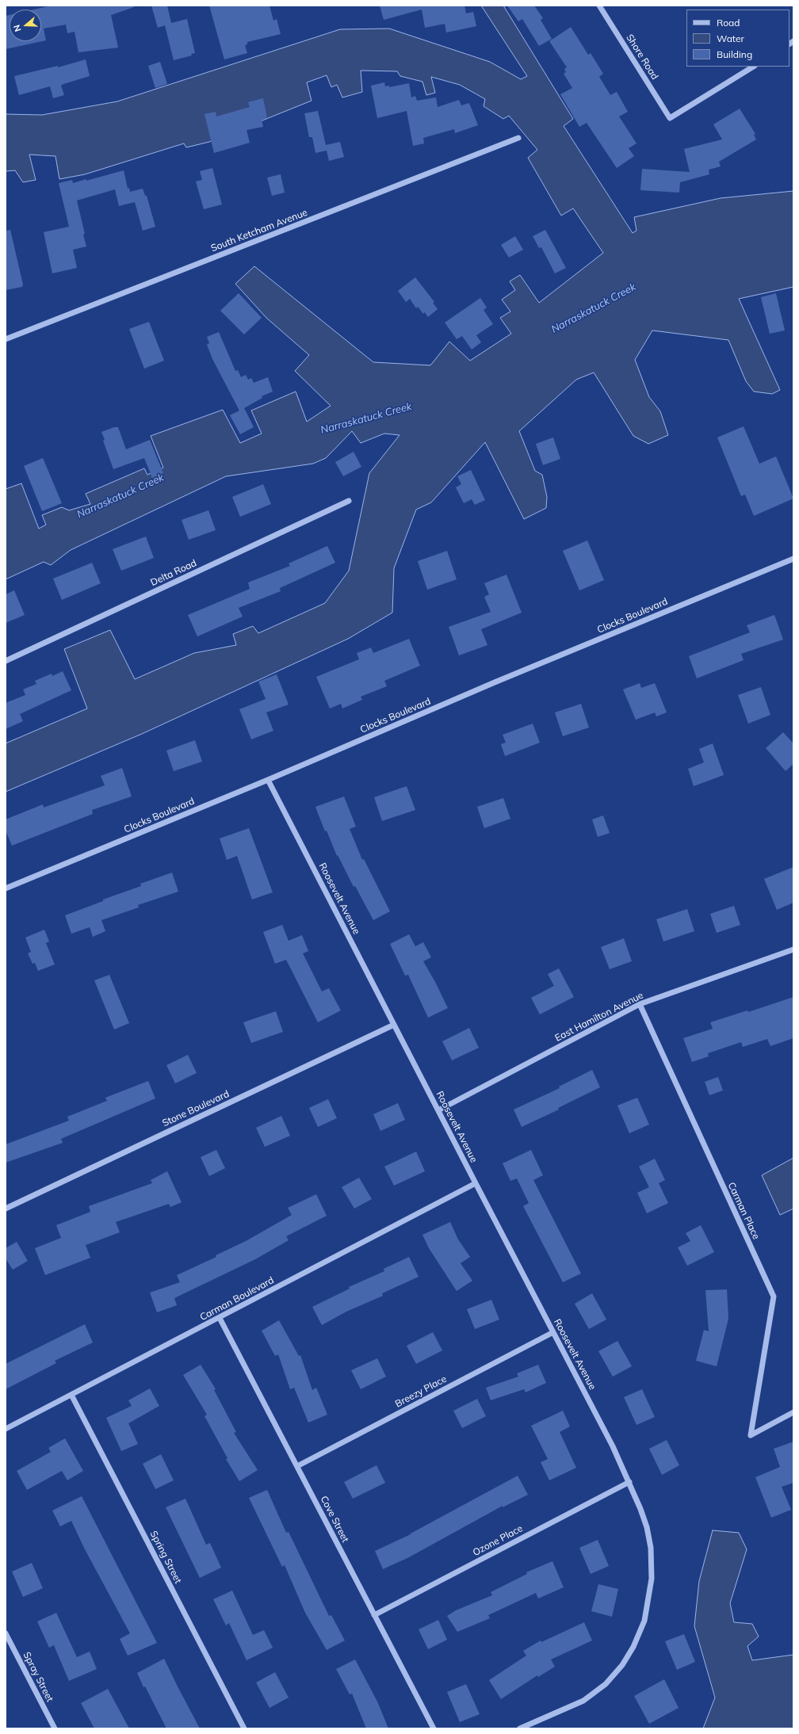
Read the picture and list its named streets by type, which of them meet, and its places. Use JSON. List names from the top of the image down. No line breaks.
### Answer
{"streets":{"street":["Shore Road","South Ketcham Avenue","Delta Road","Clocks Boulevard","Roosevelt Avenue","East Hamilton Avenue","Stone Boulevard","Carman Place","Carman Boulevard","Breezy Place","Cove Street","Ozone Place","Spring Street","Spray Street"]},"crossings":[["Clocks Boulevard","Roosevelt Avenue"],["Roosevelt Avenue","East Hamilton Avenue"],["Roosevelt Avenue","Stone Boulevard"],["Roosevelt Avenue","Carman Boulevard"],["Roosevelt Avenue","Breezy Place"],["Roosevelt Avenue","Ozone Place"],["East Hamilton Avenue","Carman Place"],["Carman Boulevard","Cove Street"],["Carman Boulevard","Spring Street"],["Breezy Place","Cove Street"],["Cove Street","Ozone Place"]],"water":["Narraskatuck Creek"],"legend":["Road","Water","Building"],"north":"left"}
